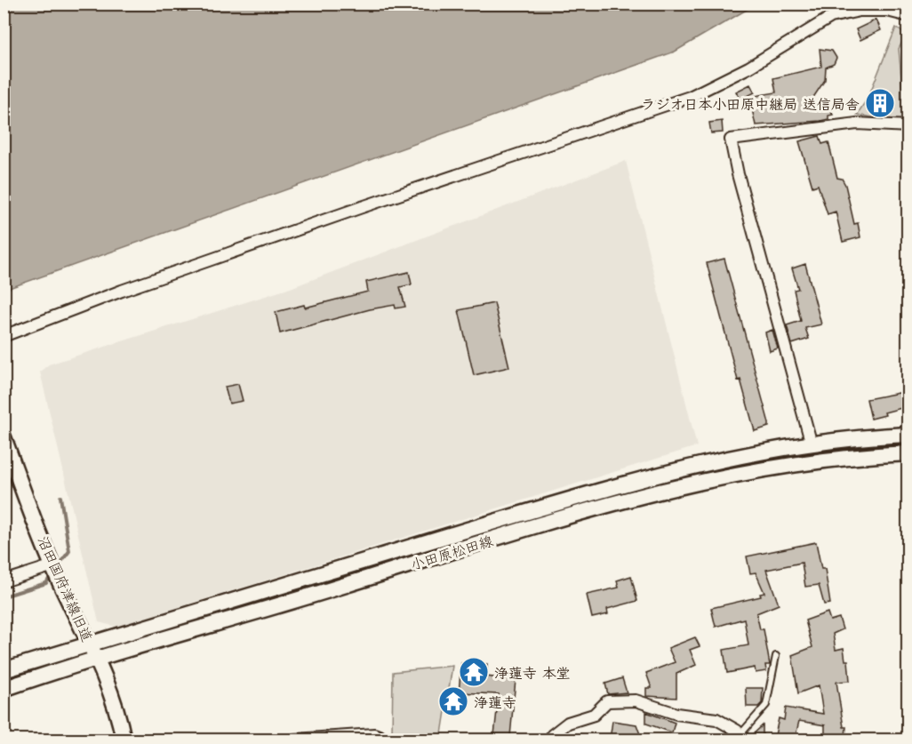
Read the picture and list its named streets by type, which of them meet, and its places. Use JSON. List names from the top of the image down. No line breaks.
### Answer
{"streets":{"main road":["小田原松田線","沼田国府津線旧道"]},"crossings":[["小田原松田線","沼田国府津線旧道"]],"places":{"building":["ラジオ日本小田原中継局 送信局舎"],"temple":["浄蓮寺 本堂","浄蓮寺"]}}
